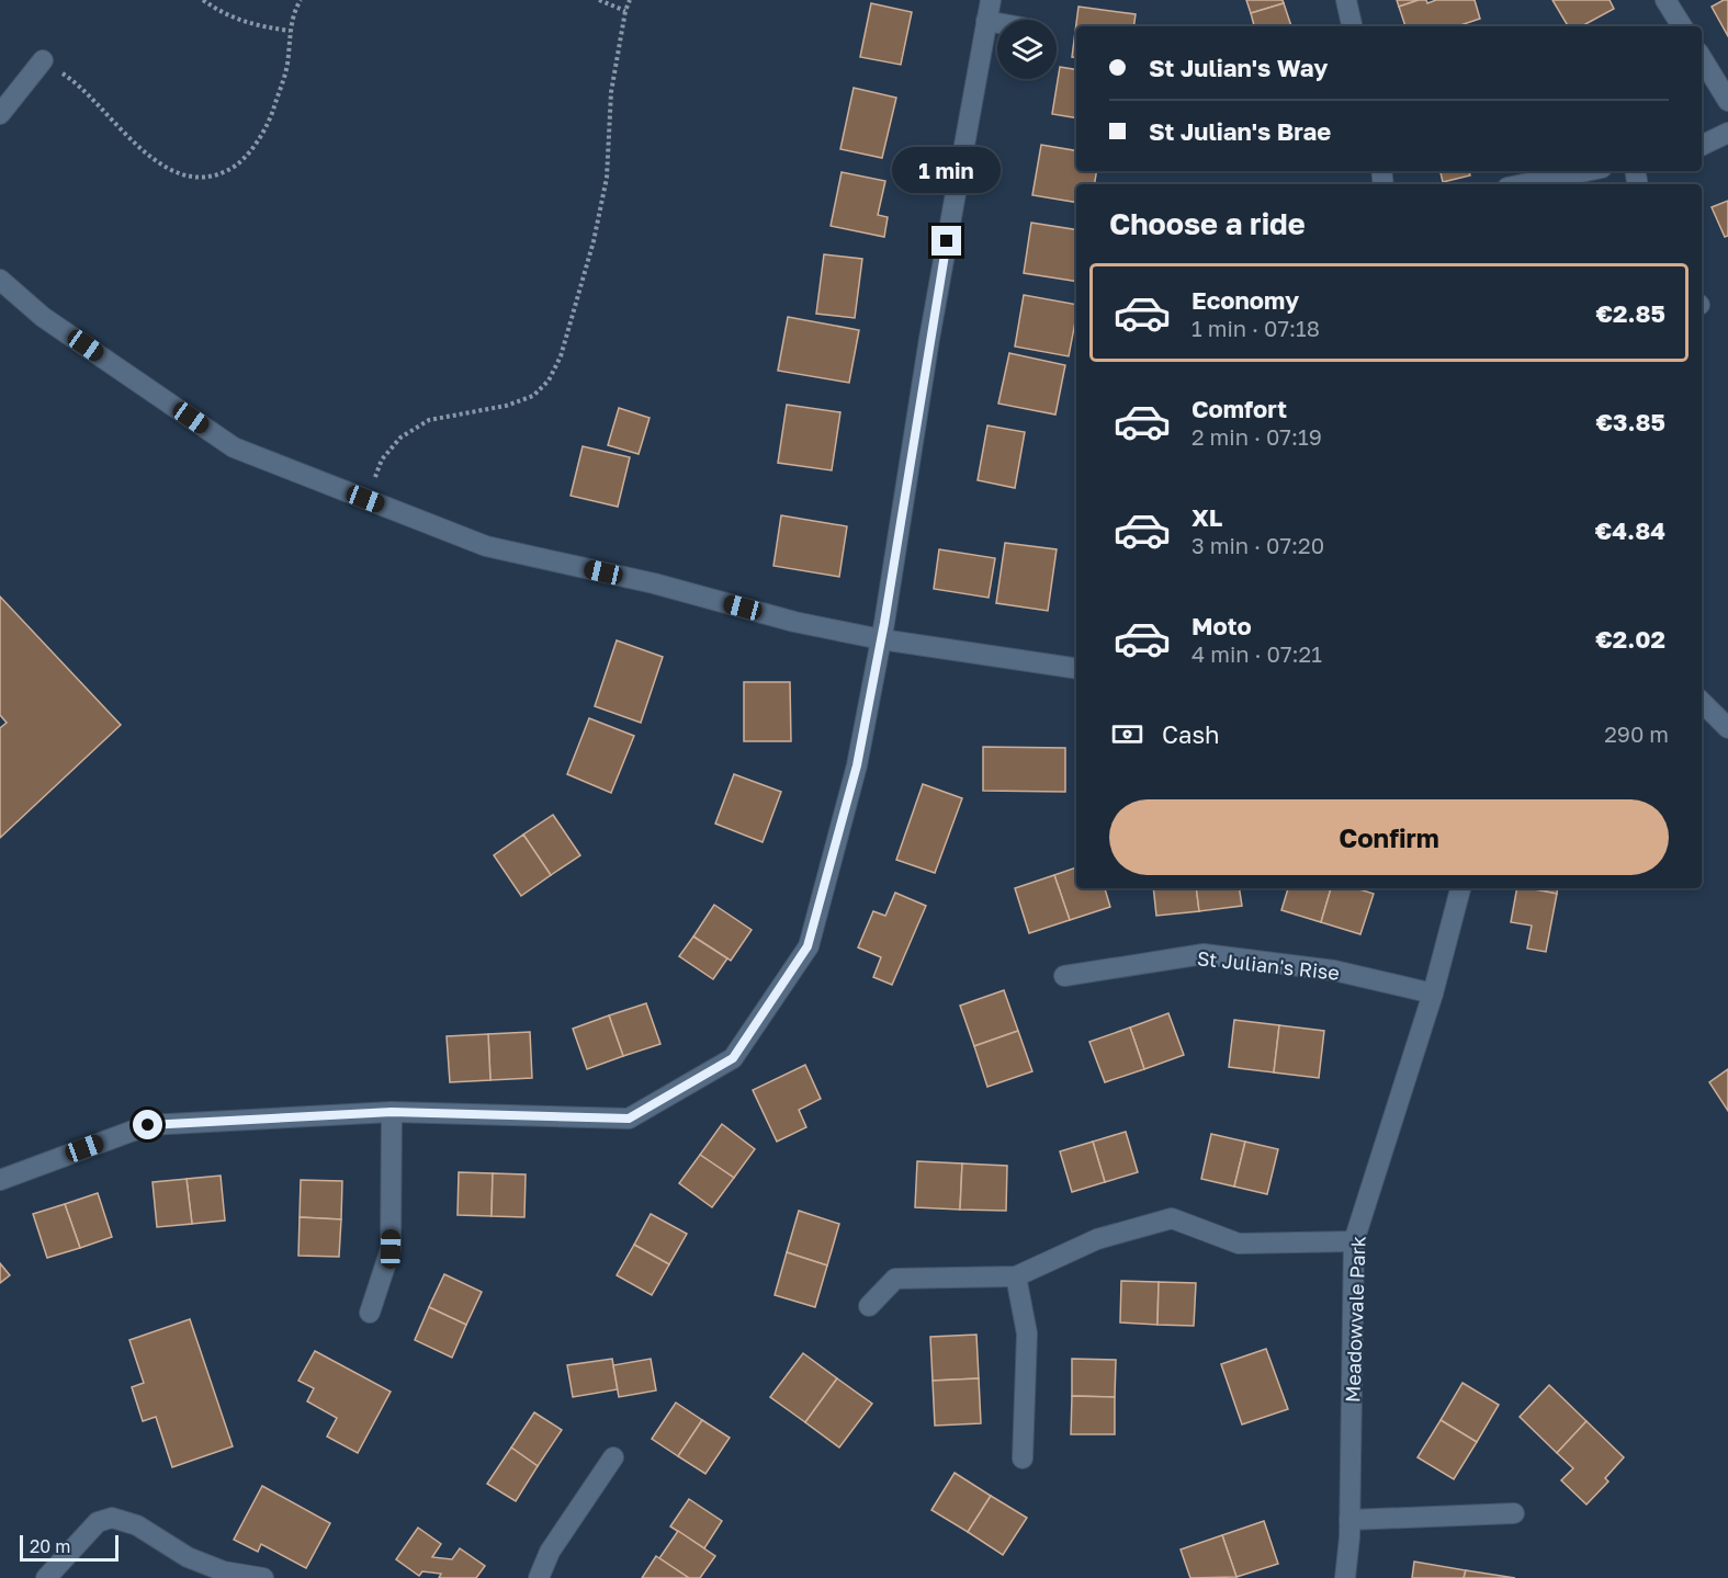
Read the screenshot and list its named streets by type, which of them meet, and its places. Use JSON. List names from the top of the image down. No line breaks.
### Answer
{"streets":{"street":["St Julian's Rise","Meadowvale Park"]},"crossings":[["St Julian's Rise","Meadowvale Park"]],"scale_bar":"20 m","page":{"banner":["St Julian's Way","St Julian's Brae"],"bubble":"1 min","heading":"Choose a ride","list":[{"name":"Economy","note":"1 min · 07:18","value":"€2.85"},{"name":"Comfort","note":"2 min · 07:19","value":"€3.85"},{"name":"XL","note":"3 min · 07:20","value":"€4.84"},{"name":"Moto","note":"4 min · 07:21","value":"€2.02"}],"pay":["Cash","290 m"],"buttons":"Confirm","scale":"20 m"}}
